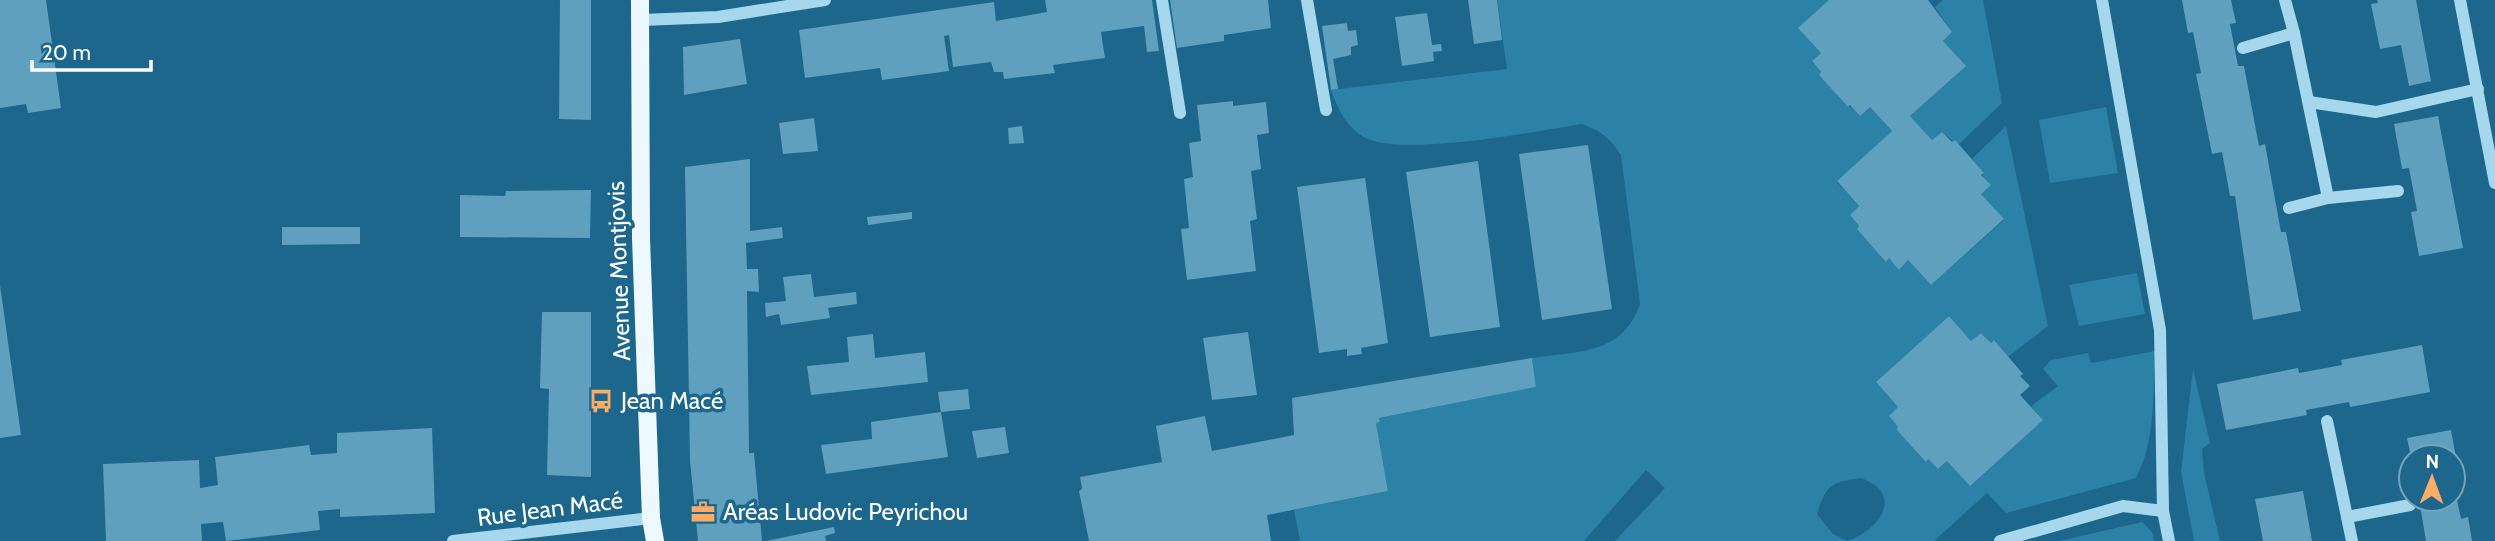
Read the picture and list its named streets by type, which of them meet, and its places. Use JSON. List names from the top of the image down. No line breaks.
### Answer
{"streets":{"main road":["Avenue Montjovis"],"street":["Rue Jean Macé"]},"crossings":[["Avenue Montjovis","Rue Jean Macé"]],"places":{"bus stop":["Jean Macé"],"office":["Aréas Ludovic Peyrichou"]},"scale_bar":"20 m","north":"top"}
